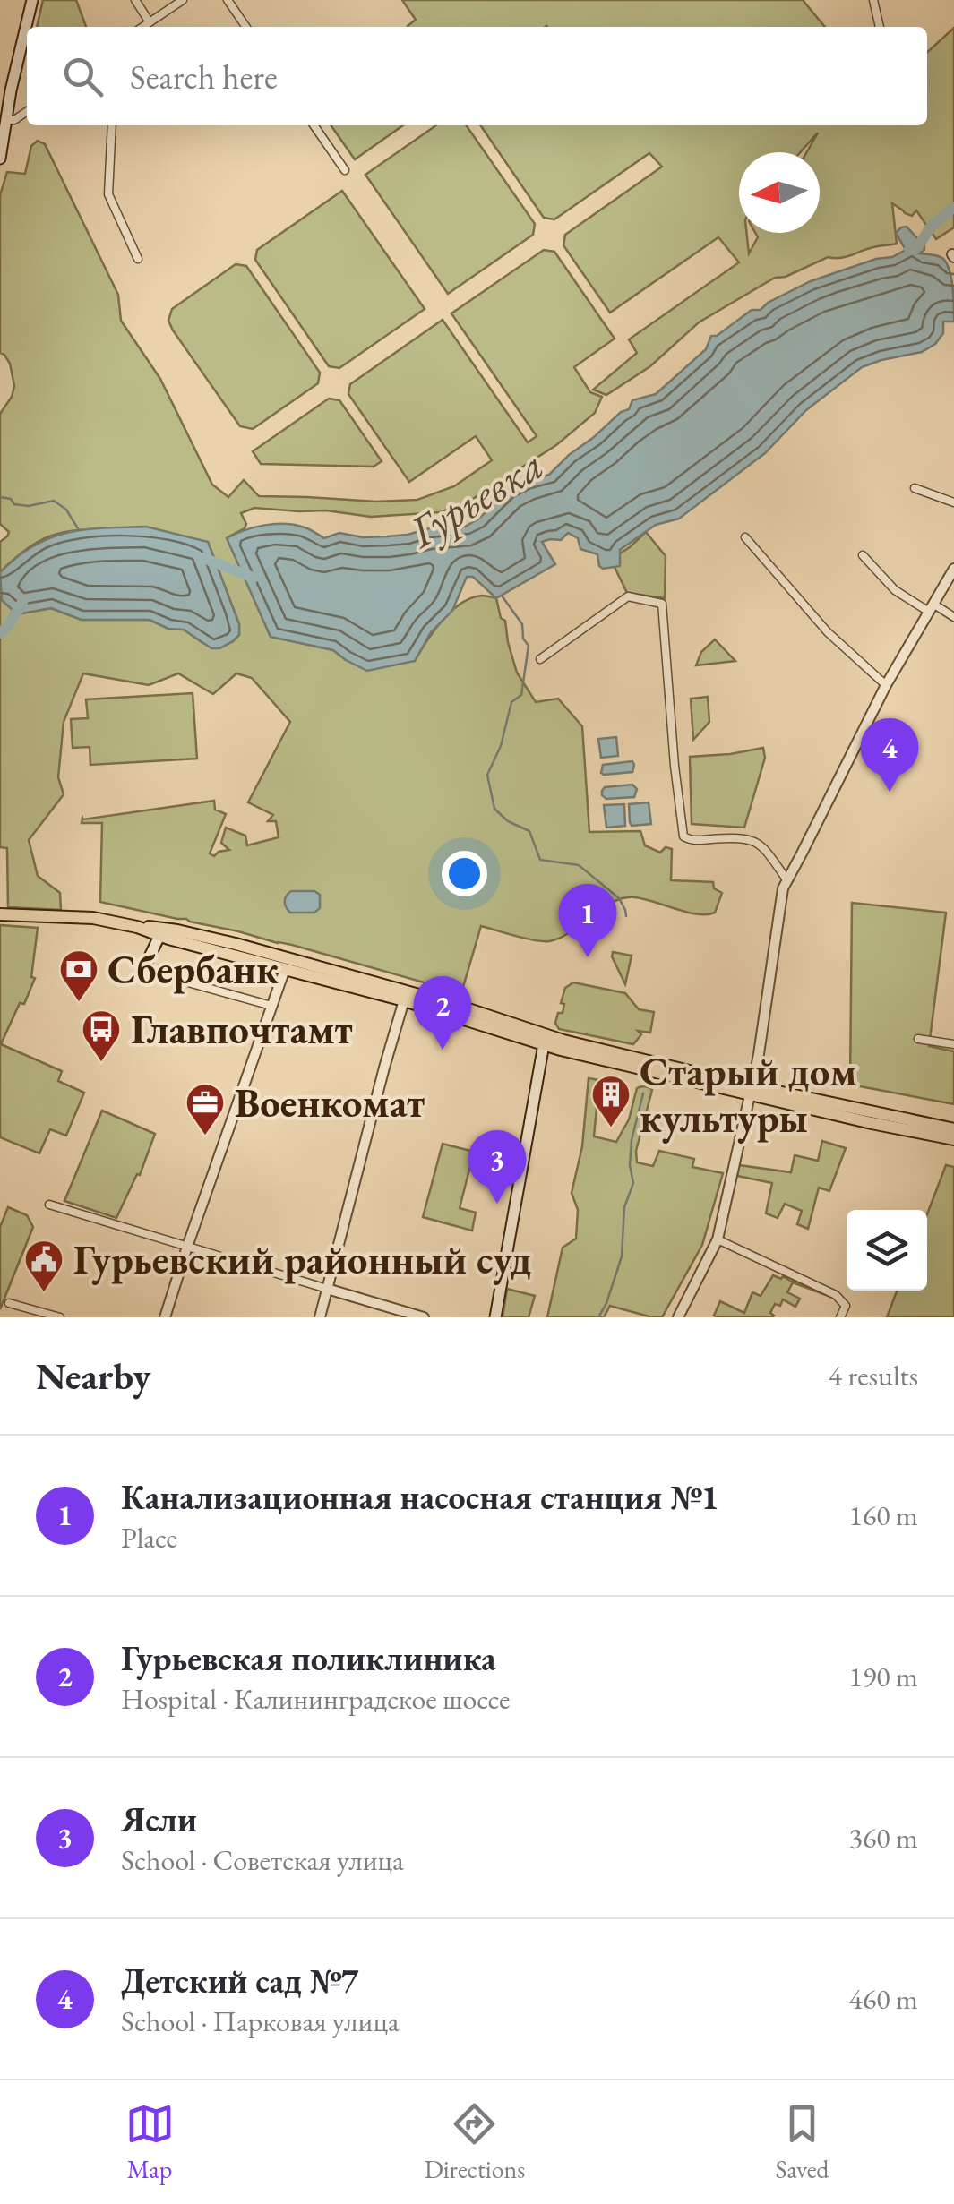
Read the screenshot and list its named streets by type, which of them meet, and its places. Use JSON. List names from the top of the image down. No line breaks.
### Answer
{"water":["Гурьевка"],"places":{"bank":["Сбербанк"],"bus stop":["Главпочтамт"],"building":["Старый дом культуры"],"office":["Военкомат"],"public building":["Гурьевский районный суд"]},"north":"left","page":{"search":"Search here","pins":["4","1","2","3"],"heading":["Nearby","4 results"],"list":[{"mark":"1","name":"Канализационная насосная станция №1","note":"Place","value":"160 m"},{"mark":"2","name":"Гурьевская поликлиника","note":"Hospital · Калининградское шоссе","value":"190 m"},{"mark":"3","name":"Ясли","note":"School · Советская улица","value":"360 m"},{"mark":"4","name":"Детский сад №7","note":"School · Парковая улица","value":"460 m"}],"nav":["Map","Directions","Saved"]}}
